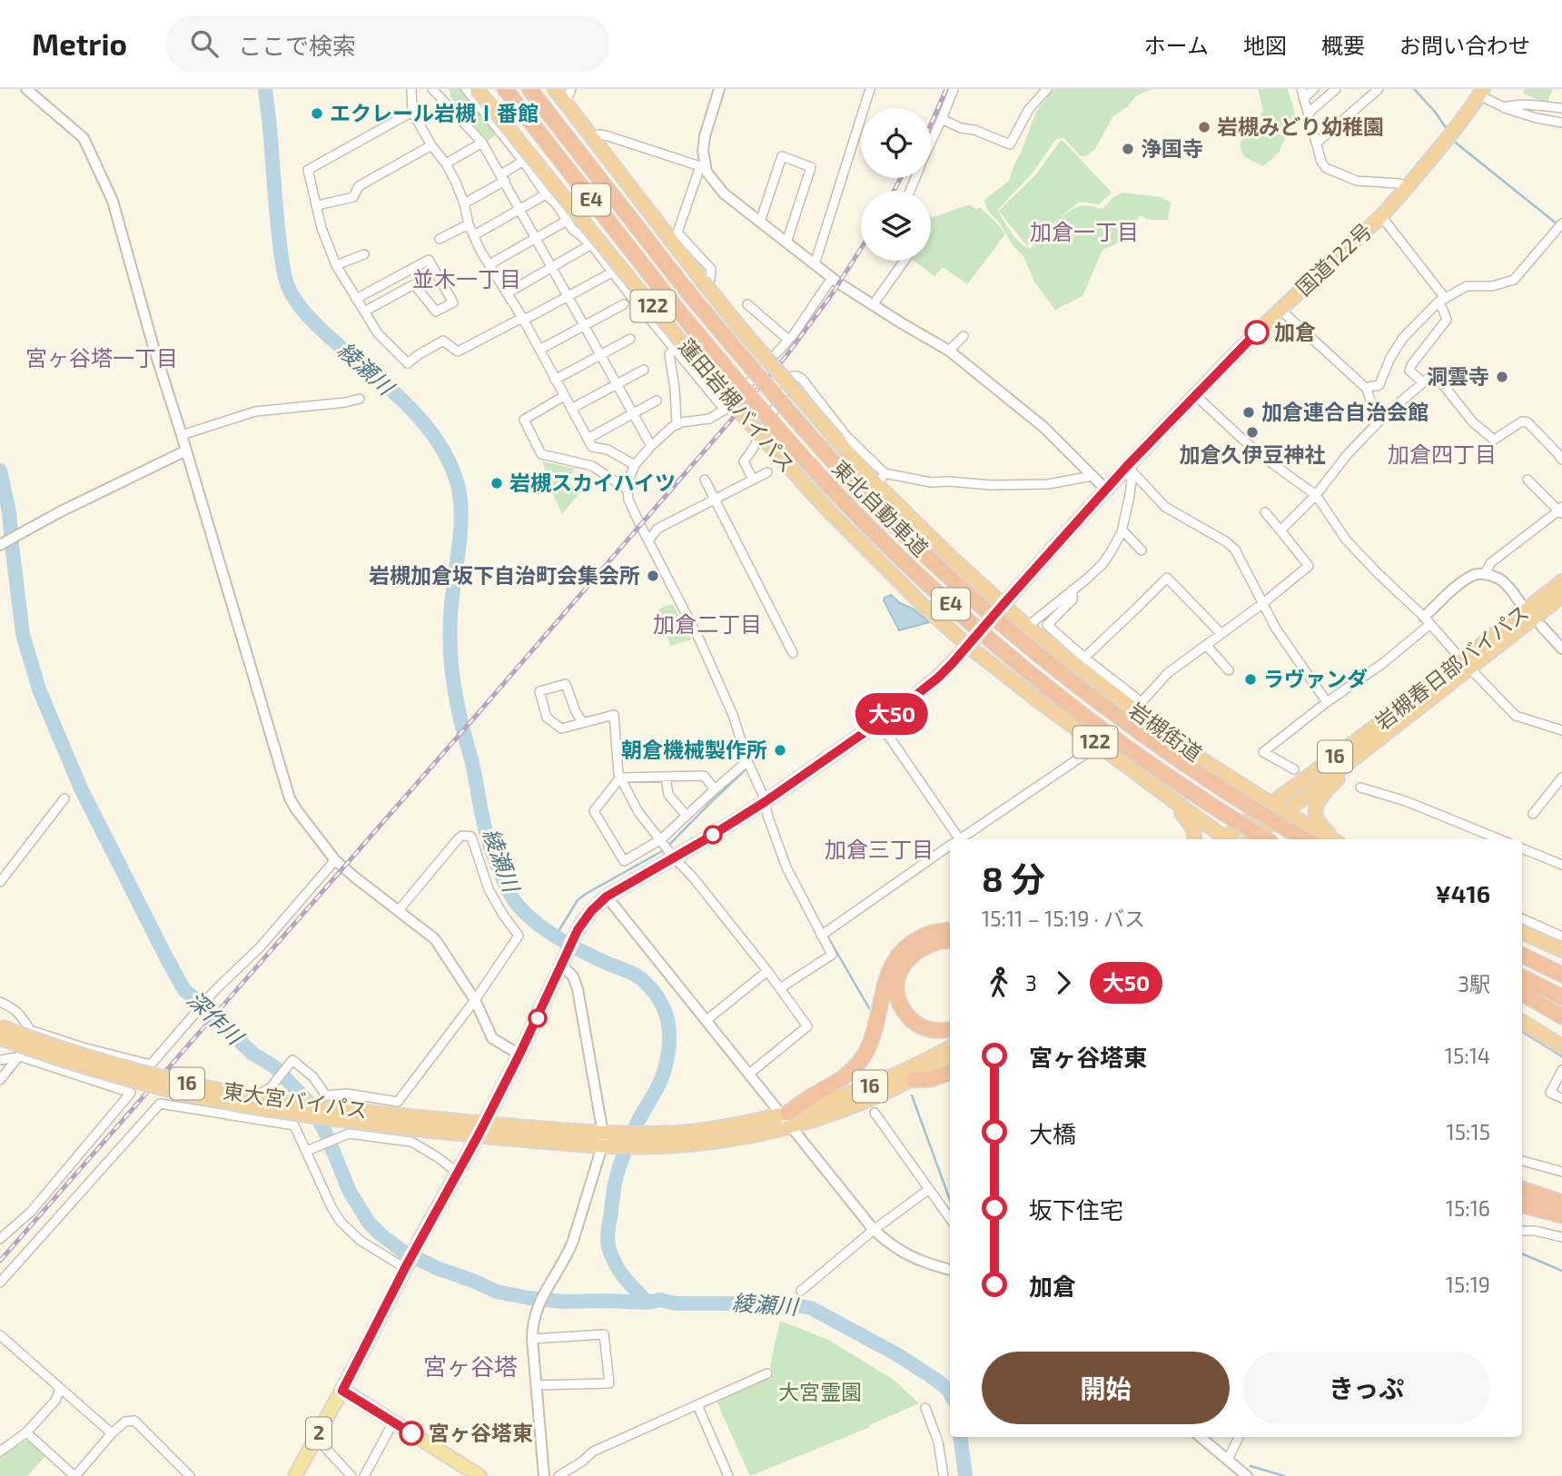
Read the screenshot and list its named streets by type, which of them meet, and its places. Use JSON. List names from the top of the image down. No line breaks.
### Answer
{"streets":{"highway":["E4","国道122号","122","蓮田岩槻バイパス","東北自動車道","岩槻春日部バイパス","岩槻街道","16","東大宮バイパス"],"main road":["2"]},"crossings":[["国道122号","122"],["国道122号","蓮田岩槻バイパス"],["国道122号","岩槻街道"],["国道122号","2"],["122","蓮田岩槻バイパス"],["122","岩槻街道"],["122","2"],["蓮田岩槻バイパス","2"],["岩槻春日部バイパス","岩槻街道"],["16","東大宮バイパス"],["16","2"],["東大宮バイパス","2"]],"districts":["加倉一丁目","並木一丁目","宮ヶ谷塔一丁目","加倉四丁目","加倉二丁目","加倉三丁目","宮ヶ谷塔"],"water":["綾瀬川","深作川"],"parks":["大宮霊園"],"places":["エクレール岩槻Ⅰ番館","岩槻みどり幼稚園","浄国寺","加倉","洞雲寺","加倉連合自治会館","加倉久伊豆神社","岩槻スカイハイツ","岩槻加倉坂下自治町会集会所","ラヴァンダ","朝倉機械製作所","宮ヶ谷塔東"],"lines":["bus line 大50"],"page":{"header":"Metrio","search":"ここで検索","nav":["ホーム","地図","概要","お問い合わせ"],"on_map":"大50","heading":["8 分","15:11 – 15:19 · バス","¥416"],"legs":["3","大50","3駅"],"list":[{"name":"宮ヶ谷塔東","value":"15:14"},{"name":"大橋","value":"15:15"},{"name":"坂下住宅","value":"15:16"},{"name":"加倉","value":"15:19"}],"buttons":["開始","きっぷ"]}}
